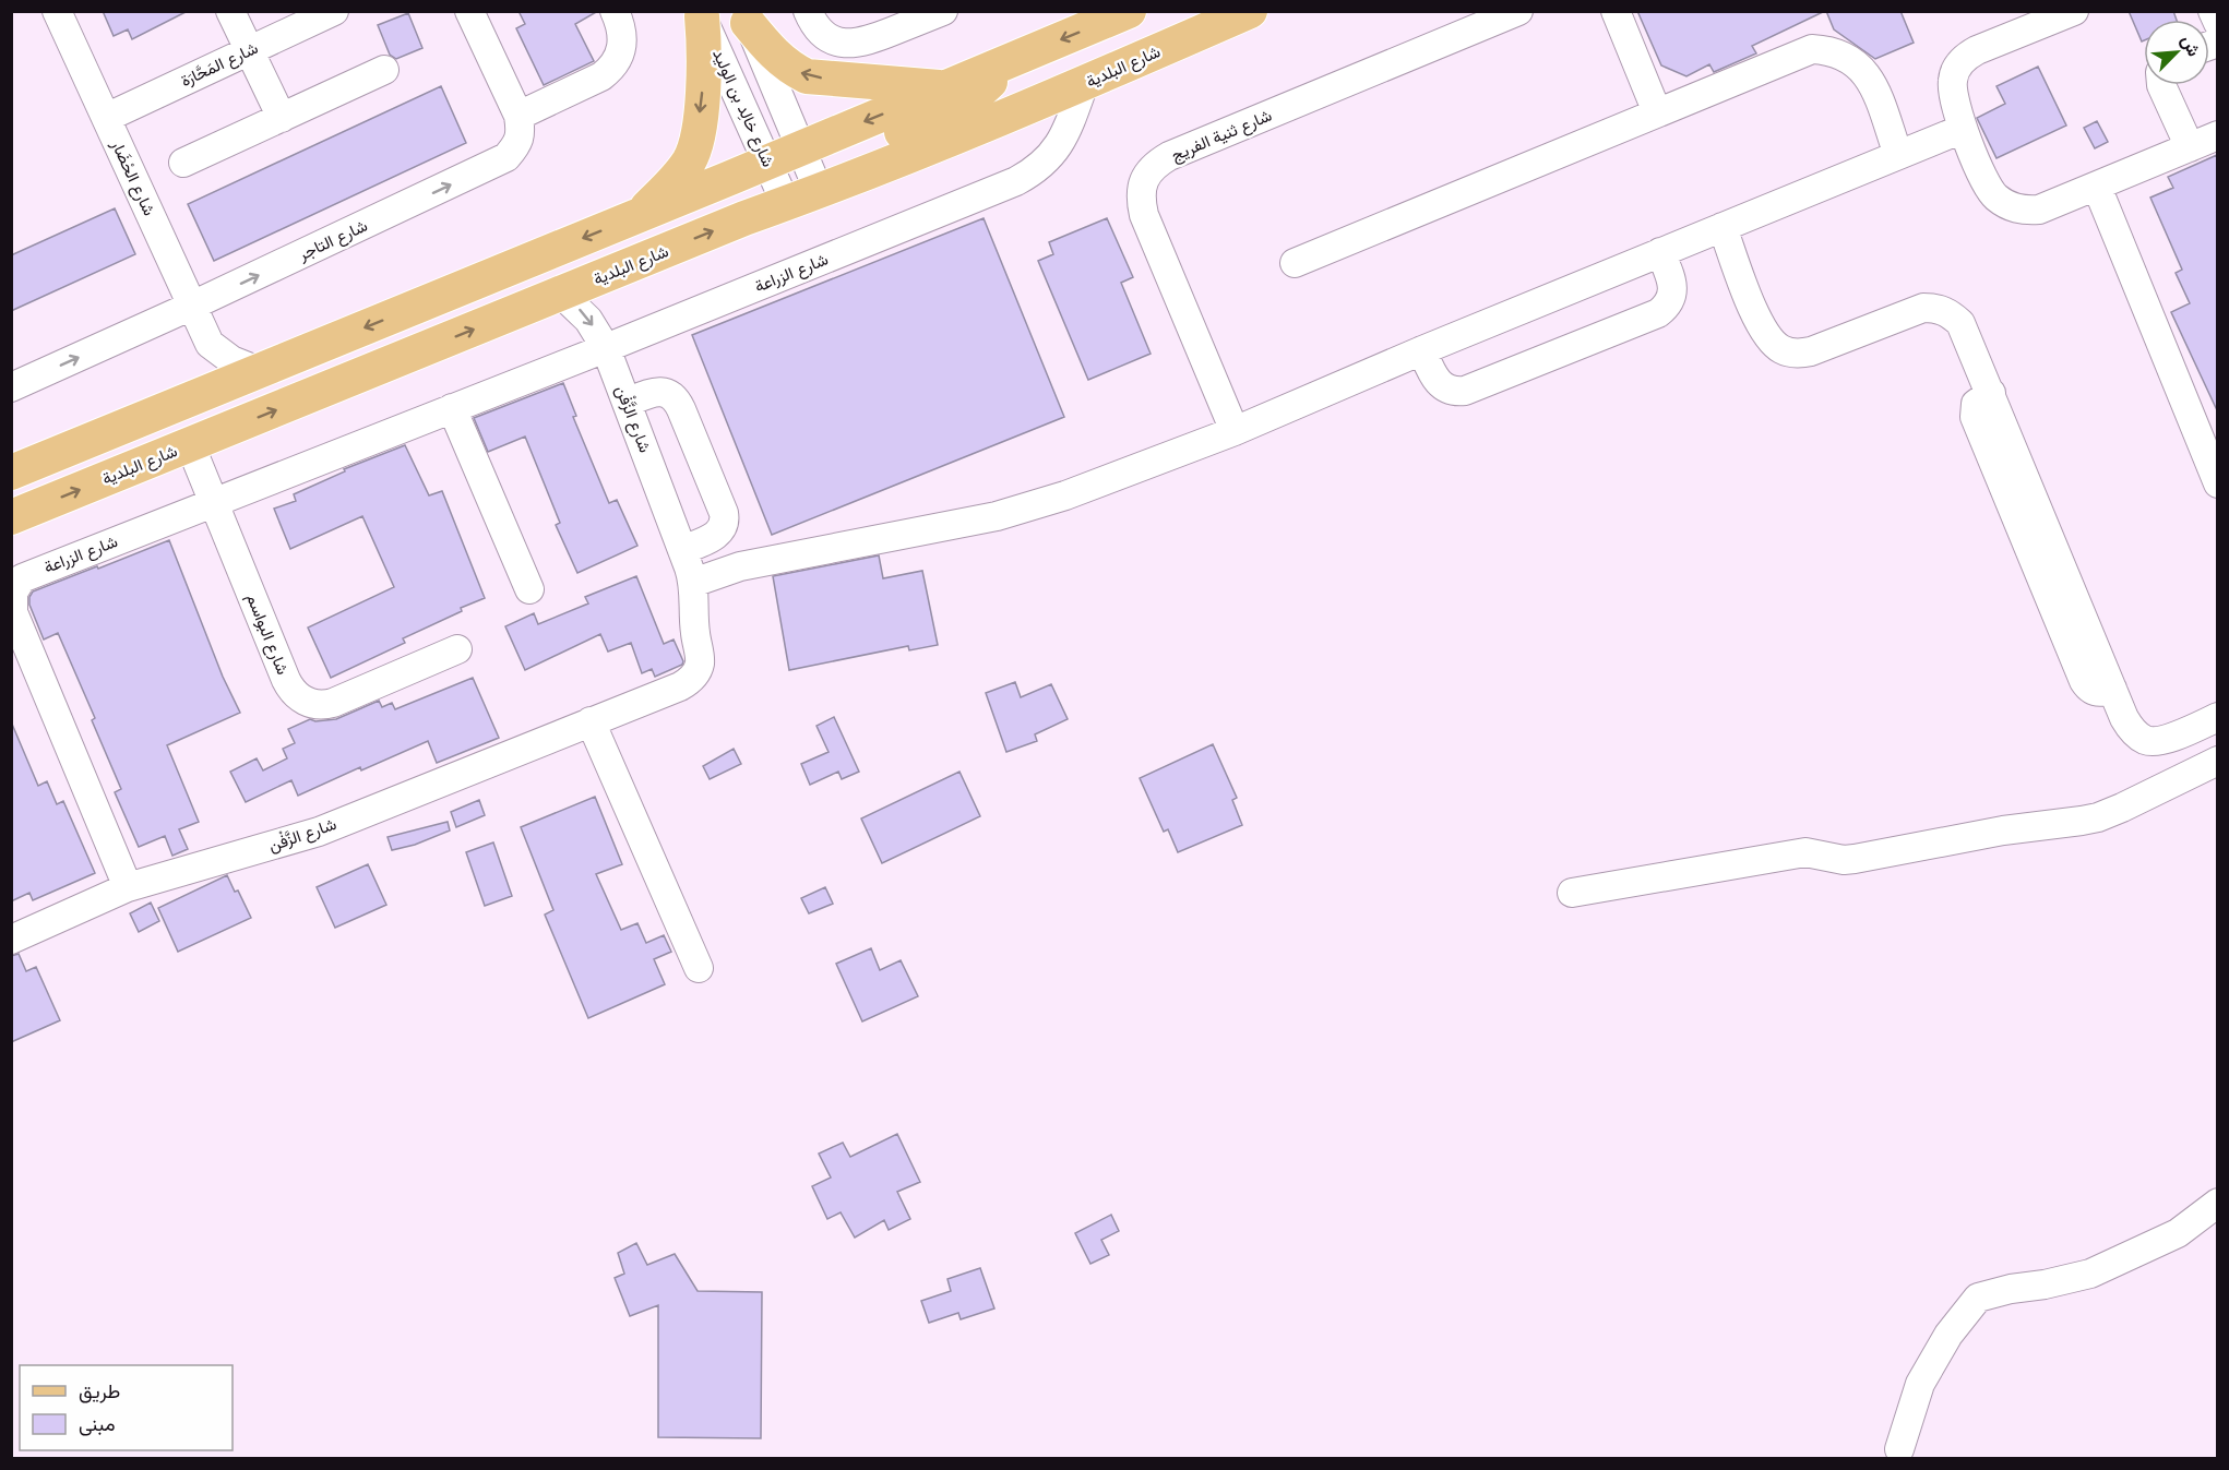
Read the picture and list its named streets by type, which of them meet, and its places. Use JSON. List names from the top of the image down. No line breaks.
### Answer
{"streets":{"main road":["شارع البلدية"],"street":["شارع المَحَّارَة","شارع خالِد بن الوليد","شارع ثنية الفريج","شارع الحْضَار","شارع التاجر","شارع الزراعة","شارع الزَّفْن","شارع البواسم"]},"crossings":[["شارع المَحَّارَة","شارع الحْضَار"],["شارع البلدية","شارع خالِد بن الوليد"],["شارع البلدية","شارع الزراعة"],["شارع البلدية","شارع الزَّفْن"],["شارع البلدية","شارع البواسم"],["شارع الحْضَار","شارع التاجر"],["شارع الزراعة","شارع الزَّفْن"],["شارع الزراعة","شارع البواسم"]],"one_way":["شارع التاجر"],"legend":["طريق","مبنى"],"north":"top right"}
